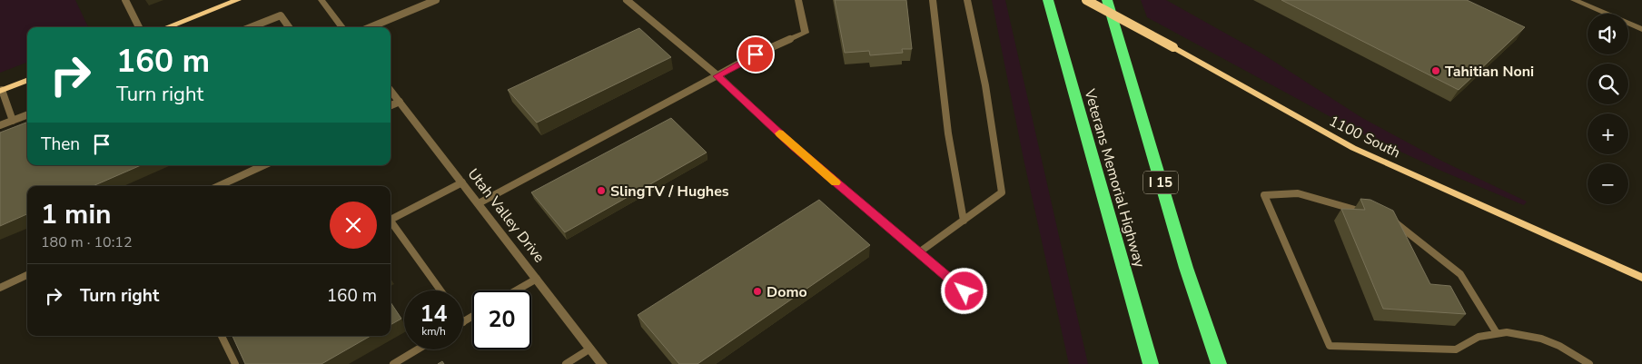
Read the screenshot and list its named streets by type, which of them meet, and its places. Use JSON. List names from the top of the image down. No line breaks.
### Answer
{"streets":{"highway":["Veterans Memorial Highway","I 15"],"street":["1100 South","Utah Valley Drive"]},"places":["Tahitian Noni","SlingTV / Hughes","Domo"],"page":{"map_buttons":["+","−"],"turn":["160 m","Turn right"],"then":"Then","heading":["1 min","180 m · 10:12"],"list":[{"name":"Turn right","value":"160 m"}],"speed":"14 km/h","limit":"20"}}
